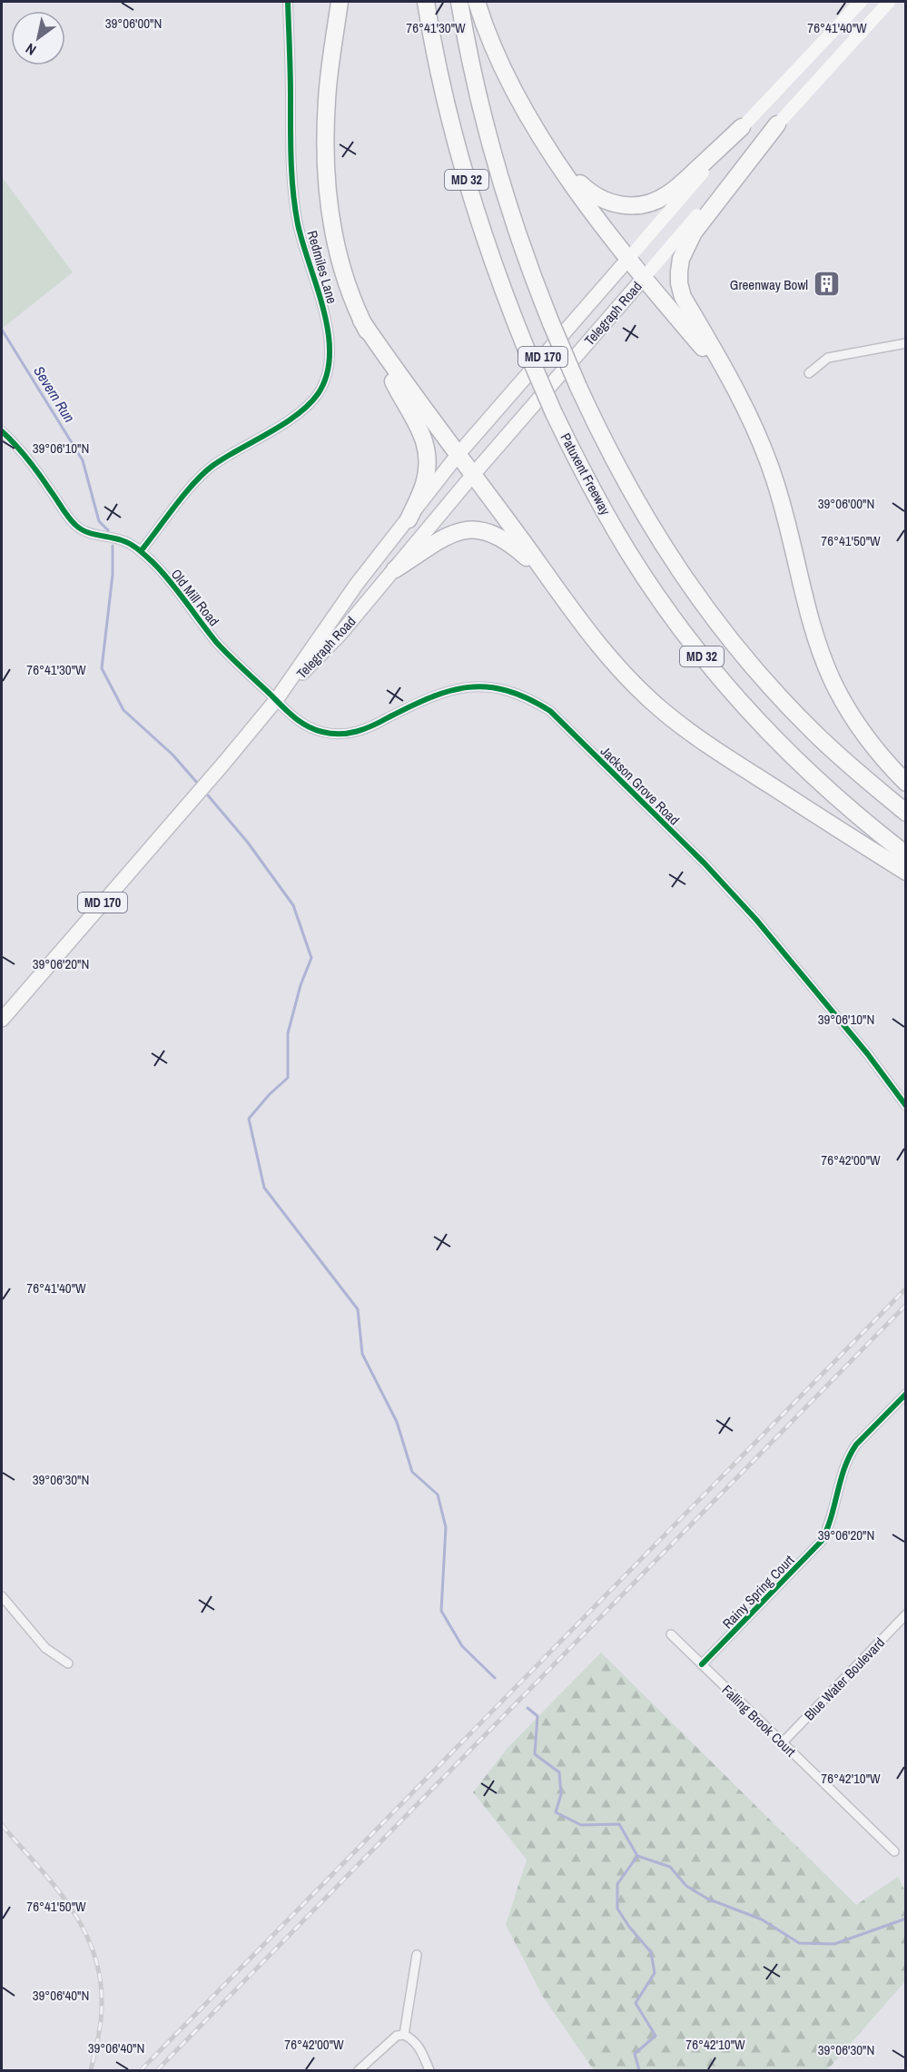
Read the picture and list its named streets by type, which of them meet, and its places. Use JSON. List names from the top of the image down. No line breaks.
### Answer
{"streets":{"highway":["MD 32","Patuxent Freeway"],"main road":["Telegraph Road","MD 170"],"street":["Redmiles Lane","Old Mill Road","Jackson Grove Road","Rainy Spring Court","Blue Water Boulevard","Falling Brook Court"]},"crossings":[["Redmiles Lane","Old Mill Road"],["Telegraph Road","Old Mill Road"],["Telegraph Road","Jackson Grove Road"],["Old Mill Road","Jackson Grove Road"],["Rainy Spring Court","Falling Brook Court"],["Blue Water Boulevard","Falling Brook Court"]],"water":["Severn Run"],"places":{"building":["Greenway Bowl"]},"north":"bottom left","coordinates":["39°06'00\"N","76°41'30\"W","76°41'40\"W","39°06'10\"N","76°41'50\"W","39°06'20\"N","76°42'00\"W","39°06'30\"N","76°42'10\"W","39°06'40\"N"]}
